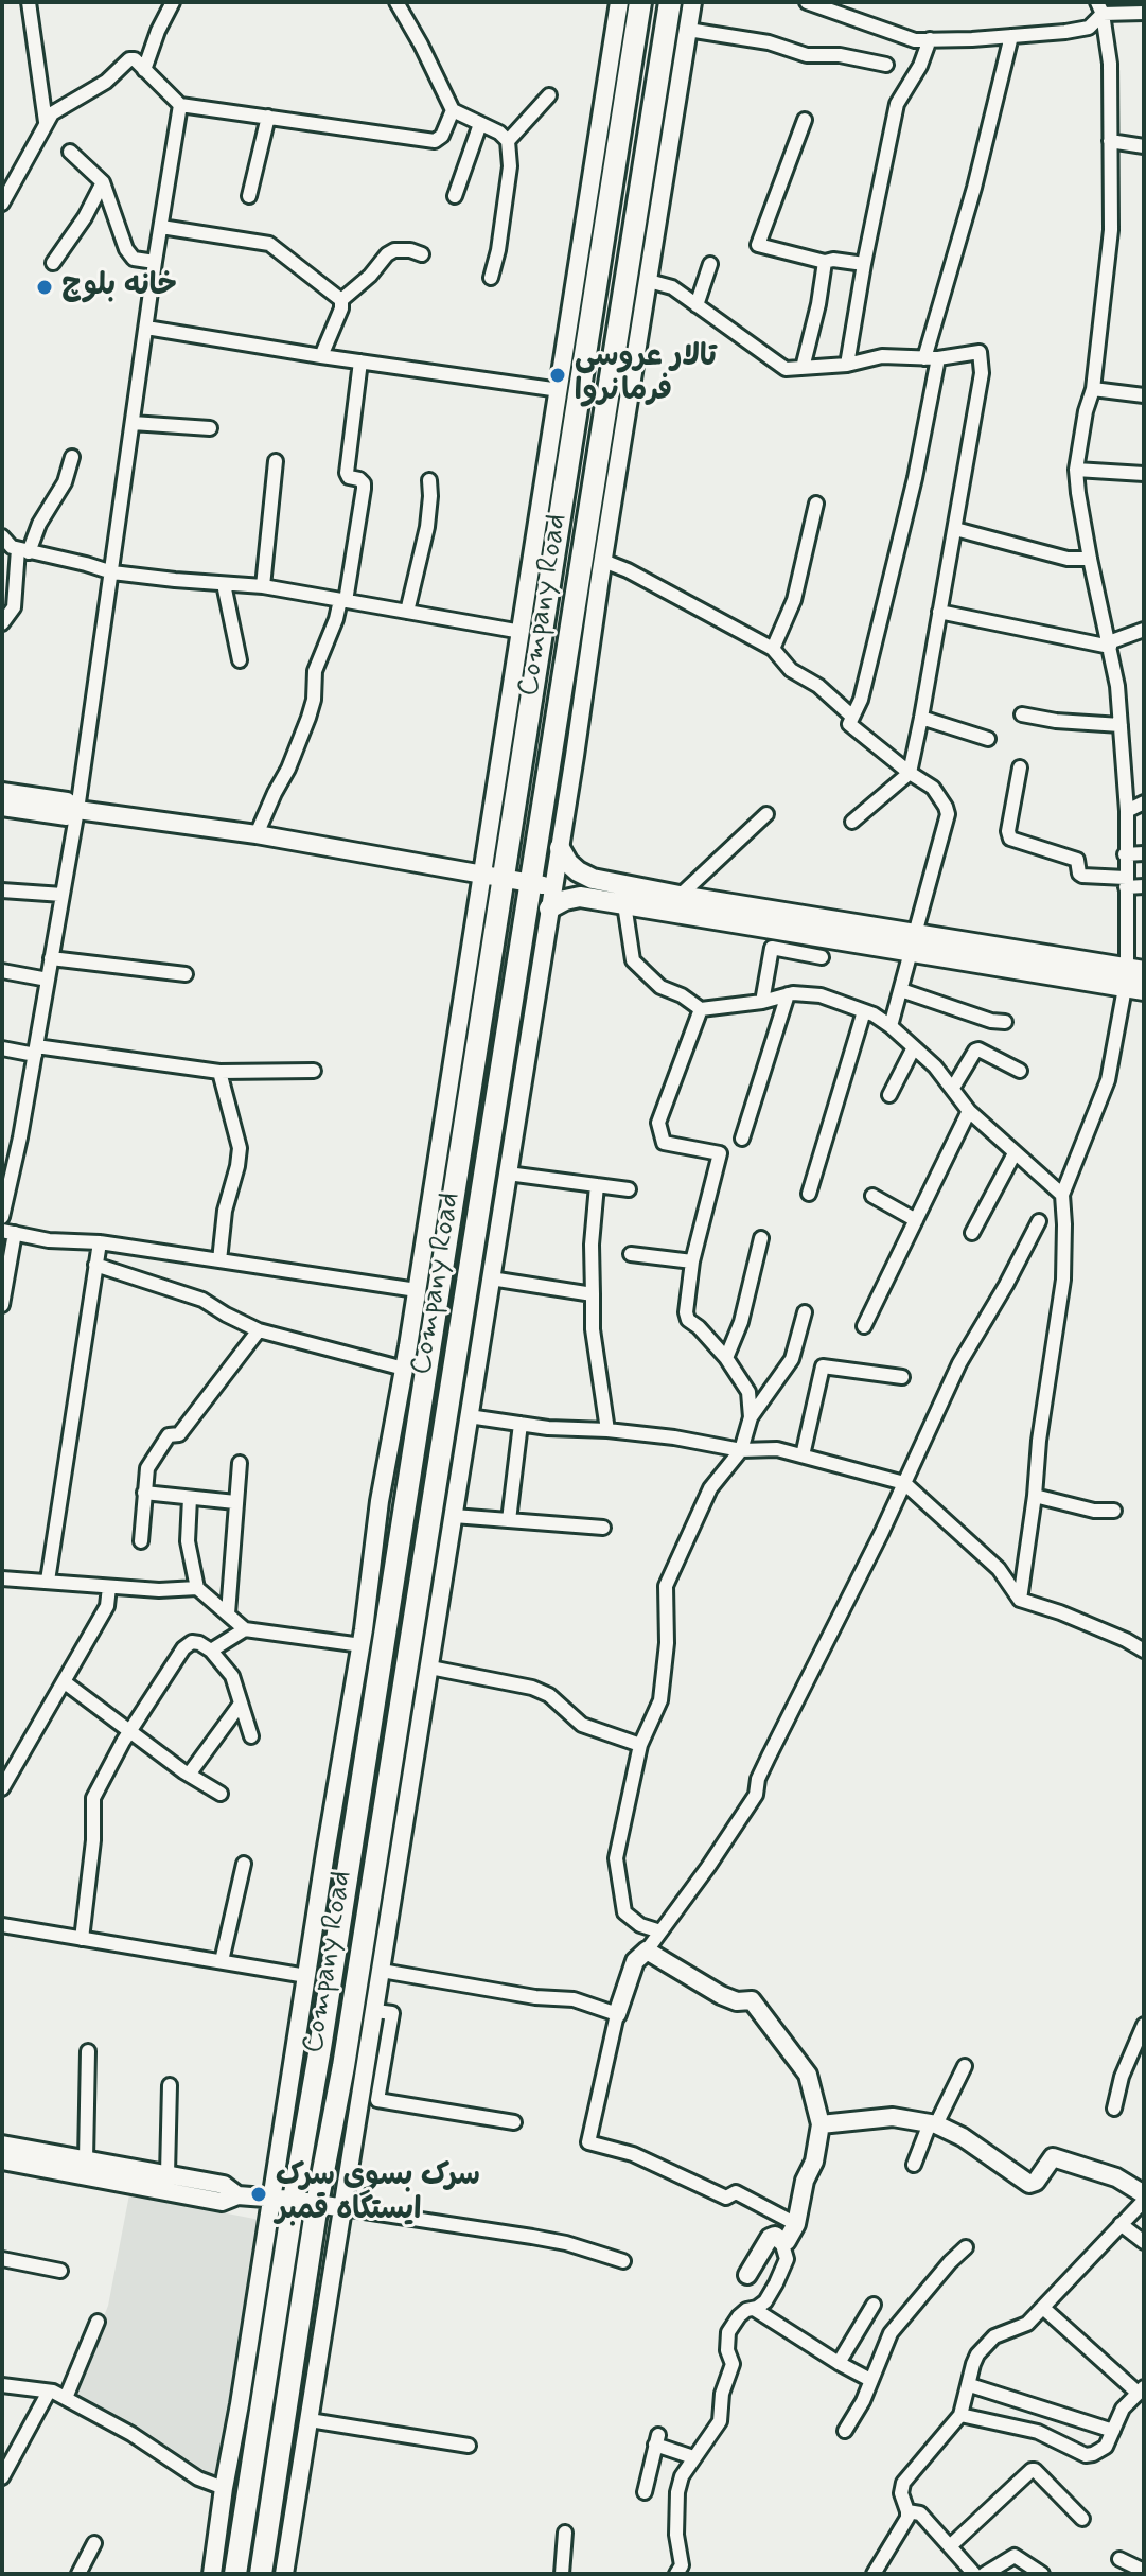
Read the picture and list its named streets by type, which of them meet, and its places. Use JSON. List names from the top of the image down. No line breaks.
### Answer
{"streets":{"highway":["Company Road"]},"places":["خانه بلوچ","تالار عروسی فرمانروا","سرک بسوی سرک ایستگاه قمبر"]}
